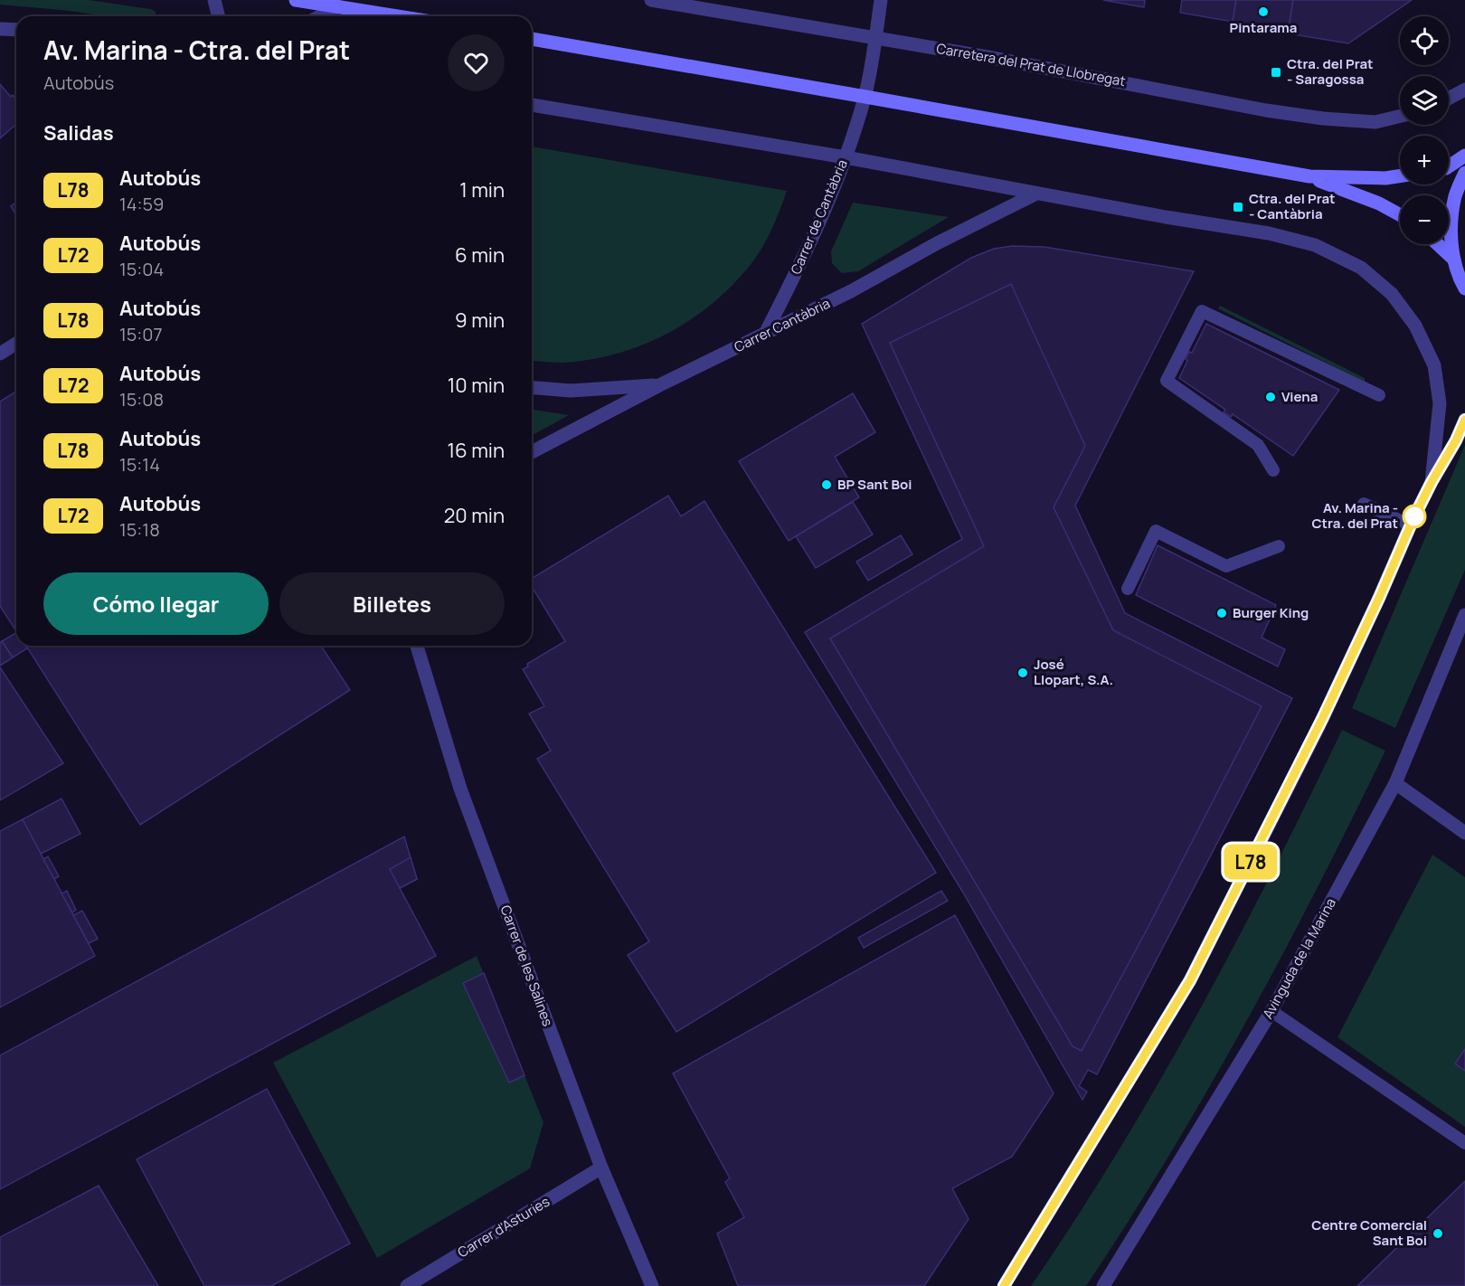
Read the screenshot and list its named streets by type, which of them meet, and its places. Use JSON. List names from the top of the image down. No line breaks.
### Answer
{"streets":{"street":["Carretera del Prat de Llobregat","Carrer de Cantàbria","Carrer Cantàbria","Avinguda de la Marina","Carrer de les Salines","Carrer d'Asturies"]},"crossings":[["Carretera del Prat de Llobregat","Carrer de Cantàbria"],["Carrer de Cantàbria","Carrer Cantàbria"],["Carrer de les Salines","Carrer d'Asturies"]],"places":{"other":["Pintarama","Viena","BP Sant Boi","Av. Marina - Ctra. del Prat","Burger King","José Llopart, S.A.","Centre Comercial Sant Boi"],"transit":["Ctra. del Prat - Saragossa","Ctra. del Prat - Cantàbria"]},"lines":["bus line L78"],"page":{"on_map":"L78","map_buttons":["+","−"],"heading":[["Av. Marina - Ctra. del Prat","Autobús"],"Salidas"],"list":[{"mark":"L78","name":"Autobús","note":"14:59","value":"1 min"},{"mark":"L72","name":"Autobús","note":"15:04","value":"6 min"},{"mark":"L78","name":"Autobús","note":"15:07","value":"9 min"},{"mark":"L72","name":"Autobús","note":"15:08","value":"10 min"},{"mark":"L78","name":"Autobús","note":"15:14","value":"16 min"},{"mark":"L72","name":"Autobús","note":"15:18","value":"20 min"}],"buttons":["Cómo llegar","Billetes"]}}
